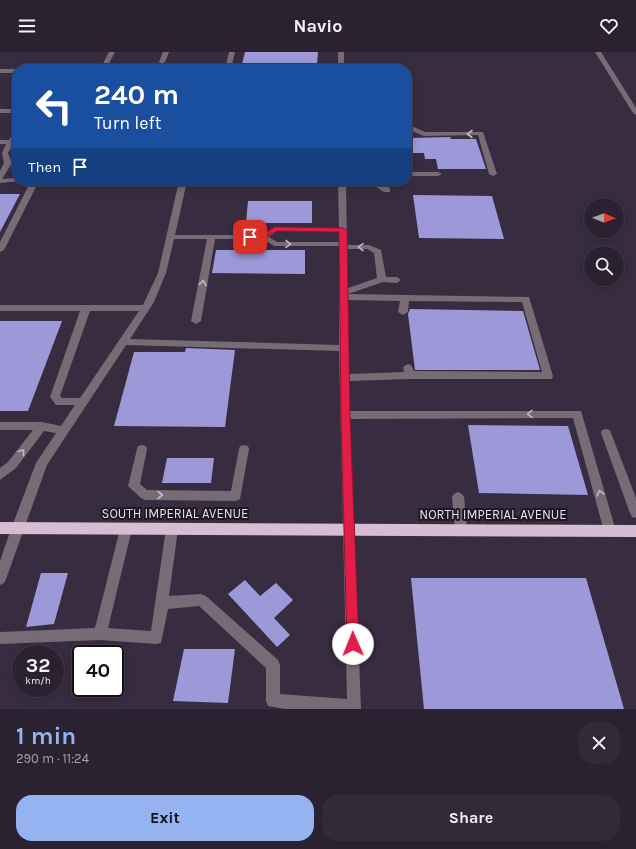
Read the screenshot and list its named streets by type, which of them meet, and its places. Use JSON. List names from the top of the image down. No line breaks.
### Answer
{"streets":{"highway":["SOUTH IMPERIAL AVENUE","NORTH IMPERIAL AVENUE"]},"crossings":[["SOUTH IMPERIAL AVENUE","NORTH IMPERIAL AVENUE"]],"north":"right","page":{"header":"Navio","turn":["240 m","Turn left"],"then":"Then","speed":"32 km/h","limit":"40","heading":["1 min","290 m · 11:24"],"buttons":["Exit","Share"]}}
